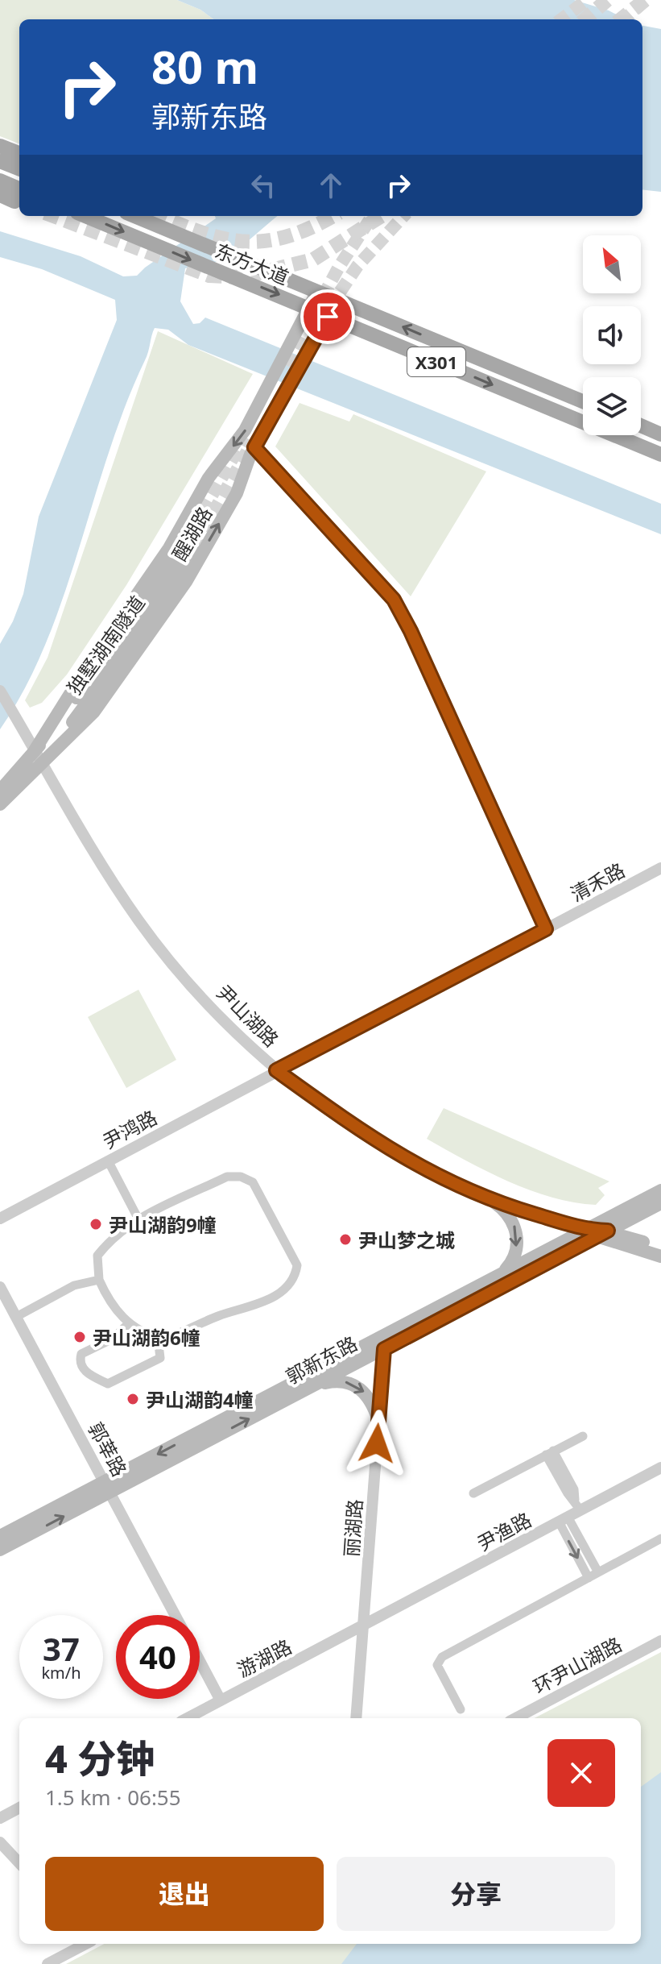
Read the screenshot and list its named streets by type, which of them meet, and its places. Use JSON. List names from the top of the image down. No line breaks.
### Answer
{"streets":{"main road":["东方大道","X301","醒湖路","独墅湖南隧道","尹山湖路","郭新东路"],"street":["清禾路","尹鸿路","郭莘路","丽湖路","尹渔路","游湖路","环尹山湖路"]},"crossings":[["东方大道","醒湖路"],["醒湖路","独墅湖南隧道"],["醒湖路","尹山湖路"],["独墅湖南隧道","尹山湖路"],["清禾路","尹山湖路"],["清禾路","尹鸿路"],["尹山湖路","尹鸿路"],["尹山湖路","郭新东路"],["郭新东路","郭莘路"],["郭新东路","丽湖路"],["郭莘路","游湖路"],["丽湖路","尹渔路"],["丽湖路","游湖路"],["尹渔路","游湖路"]],"places":["尹山湖韵9幢","尹山梦之城","尹山湖韵6幢","尹山湖韵4幢"],"north":"top left","page":{"turn":["80 m","郭新东路"],"speed":"37 km/h","limit":"40","heading":["4 分钟","1.5 km · 06:55"],"buttons":["退出","分享"]}}
